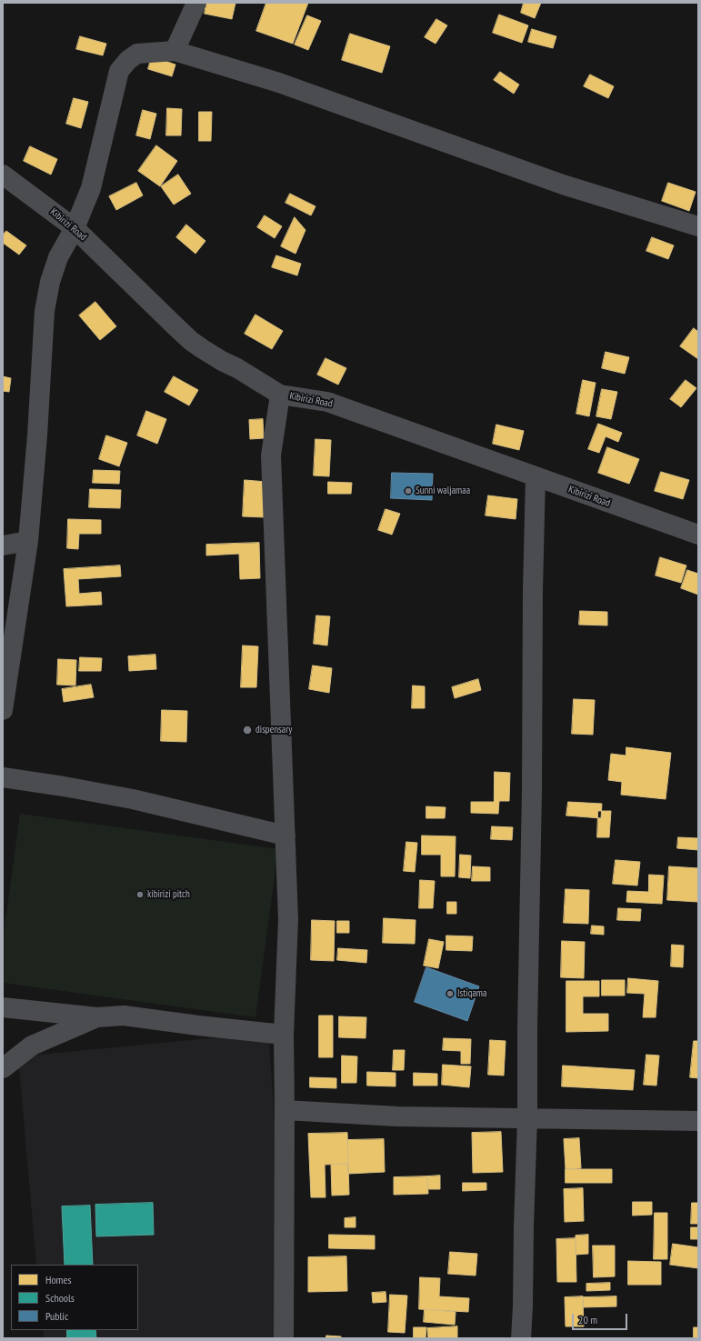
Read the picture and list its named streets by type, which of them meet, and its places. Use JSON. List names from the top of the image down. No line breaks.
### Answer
{"streets":{"street":["Kibirizi Road"]},"places":["Sunni waljamaa","dispensary","kibirizi pitch","Istiqama"],"legend":["Homes","Schools","Public"],"scale_bar":"20 m"}
